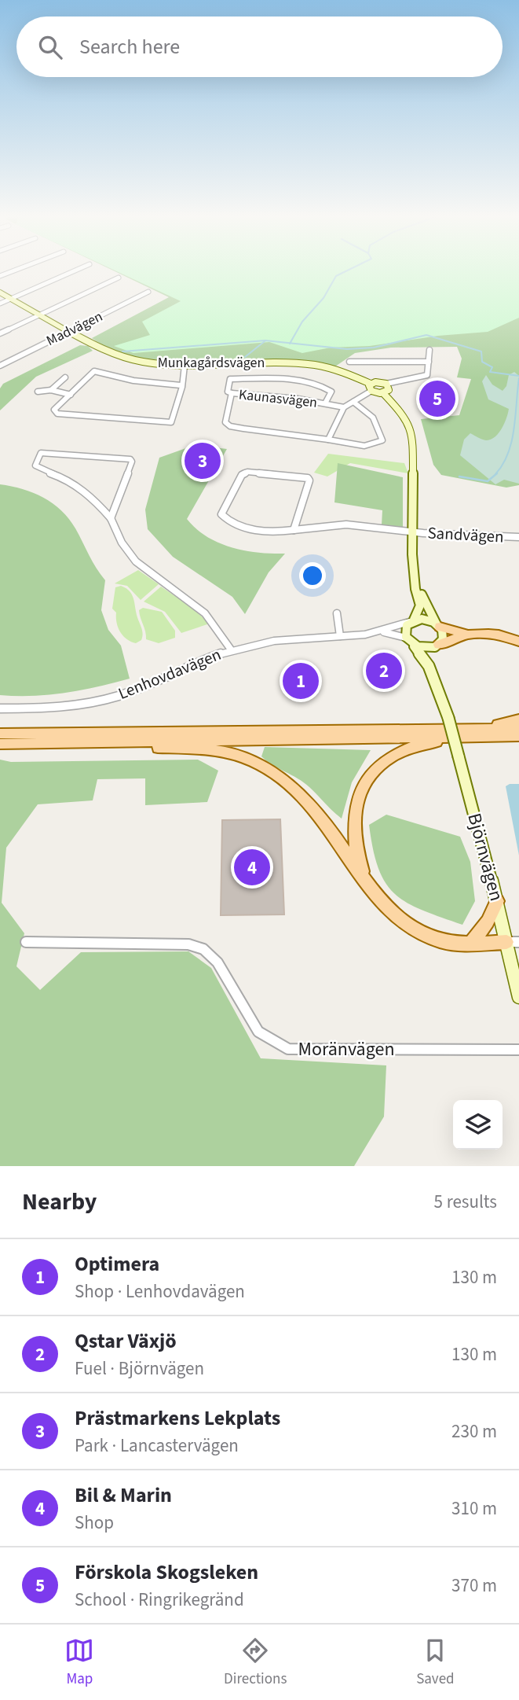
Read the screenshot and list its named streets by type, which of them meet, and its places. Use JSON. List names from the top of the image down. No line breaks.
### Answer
{"streets":{"street":["Madvägen","Munkagårdsvägen","Kaunasvägen","Sandvägen","Lenhovdavägen","Björnvägen","Moränvägen"]},"crossings":[["Madvägen","Munkagårdsvägen"]],"page":{"search":"Search here","pins":["5","3","2","1","4"],"heading":["Nearby","5 results"],"list":[{"mark":"1","name":"Optimera","note":"Shop · Lenhovdavägen","value":"130 m"},{"mark":"2","name":"Qstar Växjö","note":"Fuel · Björnvägen","value":"130 m"},{"mark":"3","name":"Prästmarkens Lekplats","note":"Park · Lancastervägen","value":"230 m"},{"mark":"4","name":"Bil & Marin","note":"Shop","value":"310 m"},{"mark":"5","name":"Förskola Skogsleken","note":"School · Ringrikegränd","value":"370 m"}],"nav":["Map","Directions","Saved"]}}
